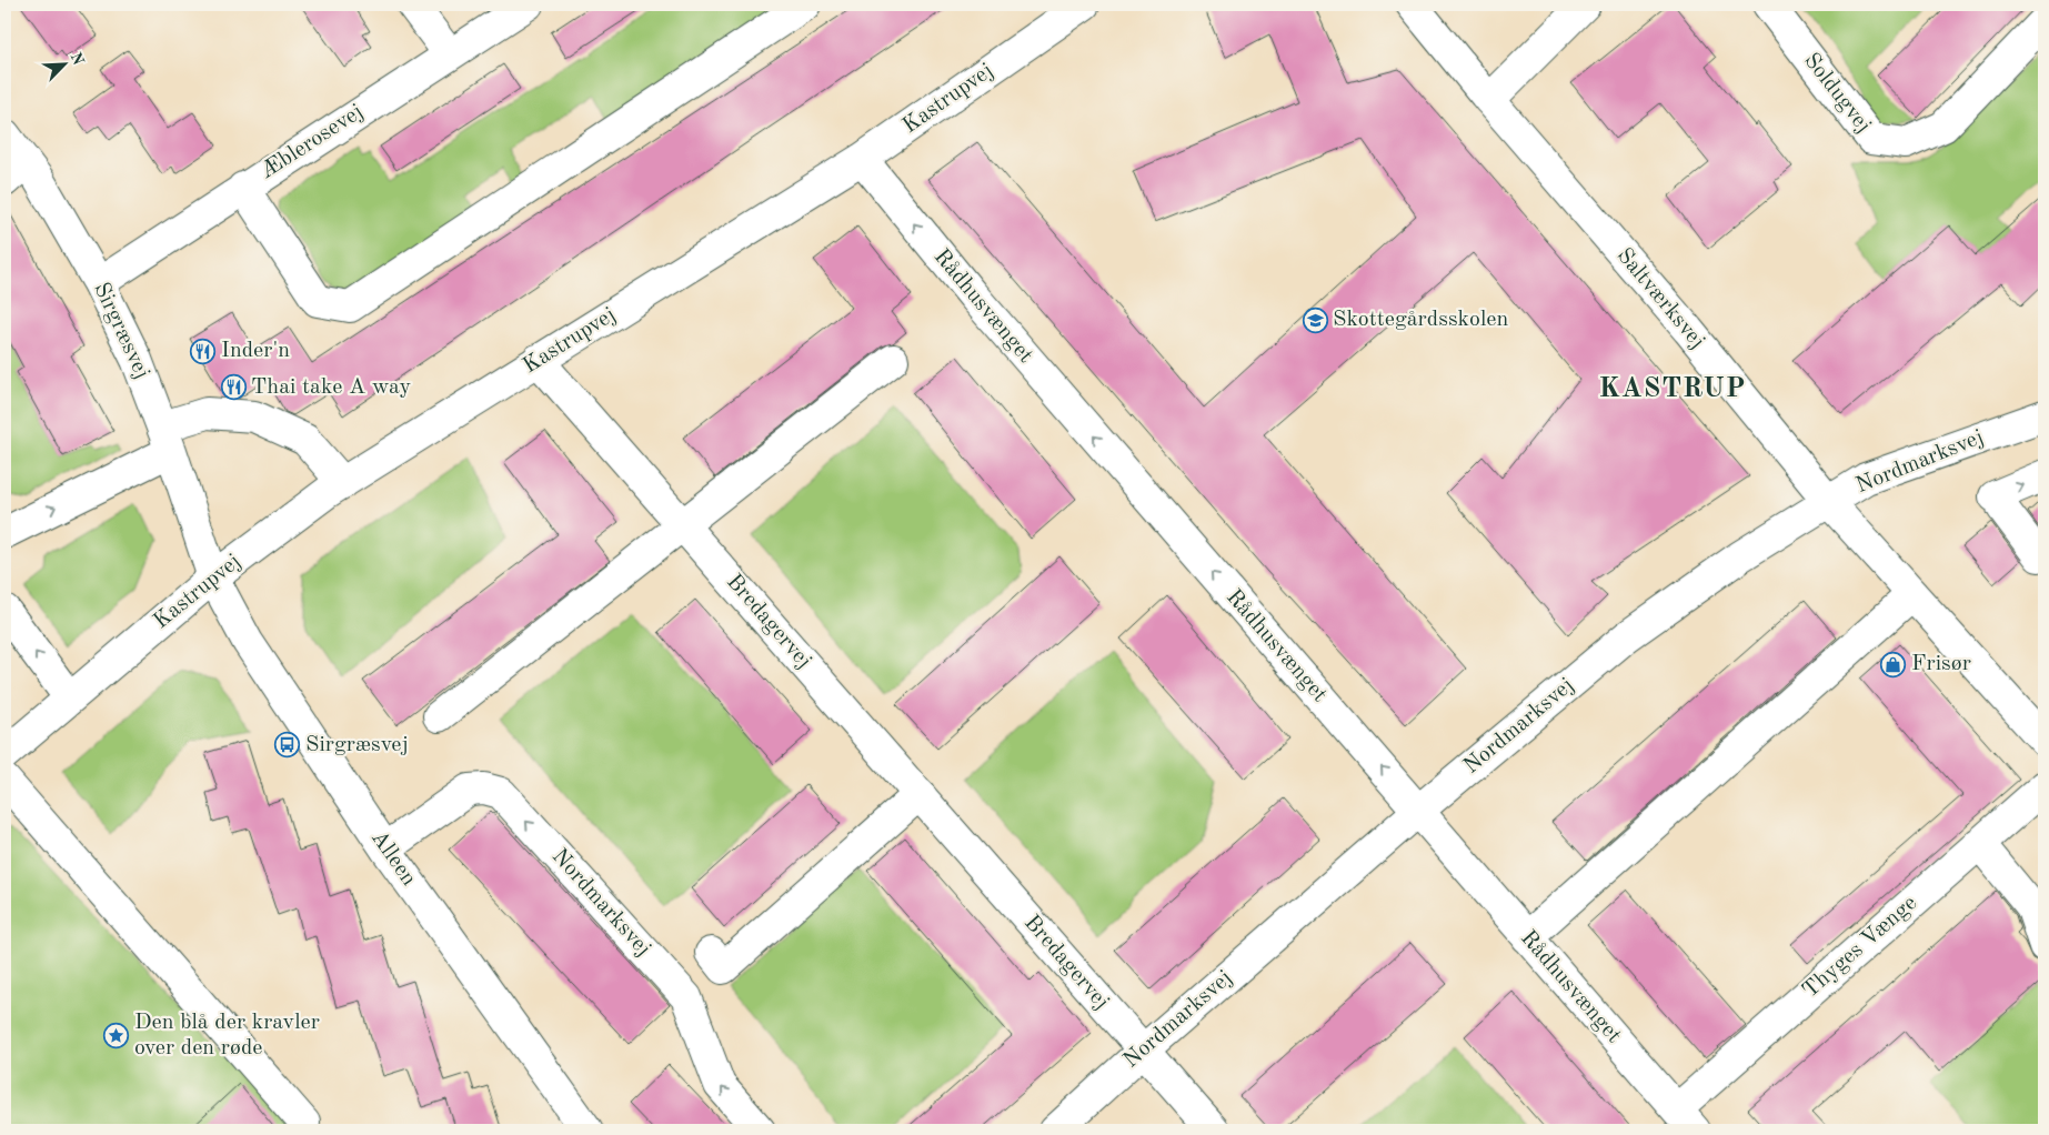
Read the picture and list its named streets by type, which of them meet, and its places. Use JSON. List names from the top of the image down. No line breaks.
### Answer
{"streets":{"street":["Soldugvej","Kastrupvej","Æblerosevej","Saltværksvej","Rådhusvænget","Sirgræsvej","Nordmarksvej","Bredagervej","Alleen","Thyges Vænge"]},"crossings":[["Kastrupvej","Rådhusvænget"],["Kastrupvej","Sirgræsvej"],["Kastrupvej","Bredagervej"],["Kastrupvej","Alleen"],["Æblerosevej","Sirgræsvej"],["Saltværksvej","Nordmarksvej"],["Rådhusvænget","Nordmarksvej"],["Rådhusvænget","Thyges Vænge"],["Sirgræsvej","Alleen"],["Nordmarksvej","Bredagervej"],["Nordmarksvej","Alleen"]],"one_way":["Rådhusvænget"],"districts":["KASTRUP"],"places":{"school or university":["Skottegårdsskolen"],"restaurant":["Inder'n","Thai take A way"],"shop":["Frisør"],"bus stop":["Sirgræsvej"],"place":["Den blå der kravler over den røde"]},"north":"top right"}
